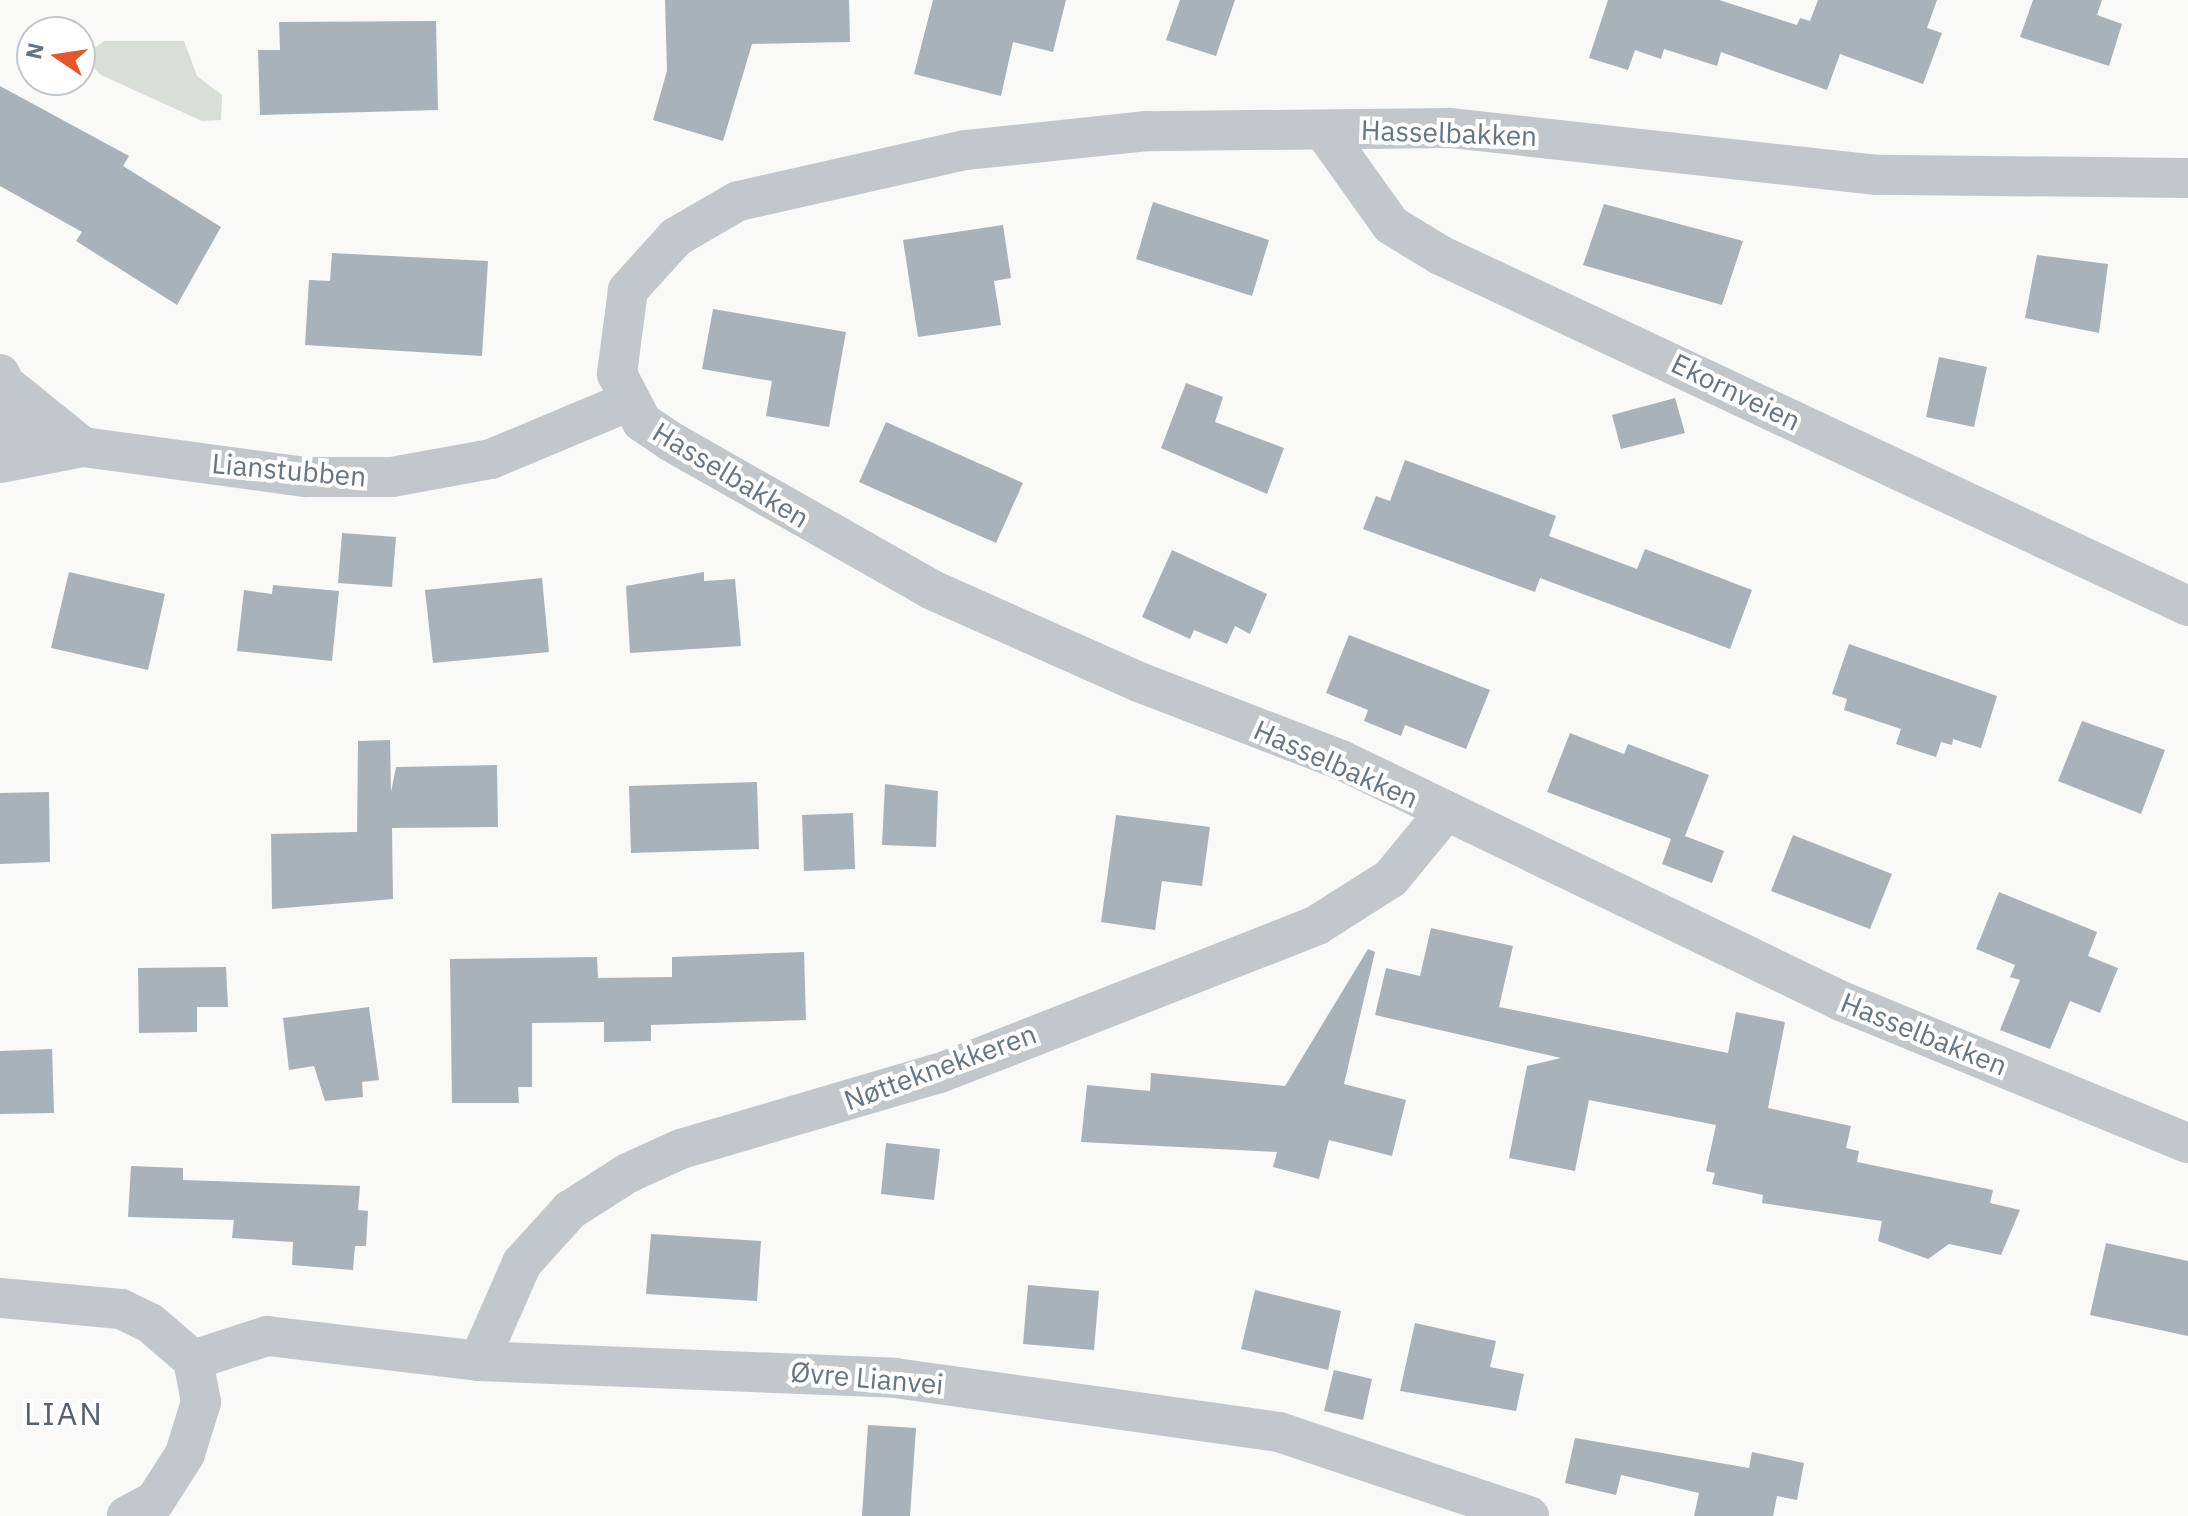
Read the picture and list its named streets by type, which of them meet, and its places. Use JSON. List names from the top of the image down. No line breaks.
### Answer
{"streets":{"street":["Hasselbakken","Ekornveien","Lianstubben","Nøtteknekkeren","Øvre Lianvei"]},"crossings":[["Hasselbakken","Ekornveien"],["Hasselbakken","Lianstubben"],["Hasselbakken","Nøtteknekkeren"],["Nøtteknekkeren","Øvre Lianvei"]],"districts":["LIAN"],"north":"left"}
